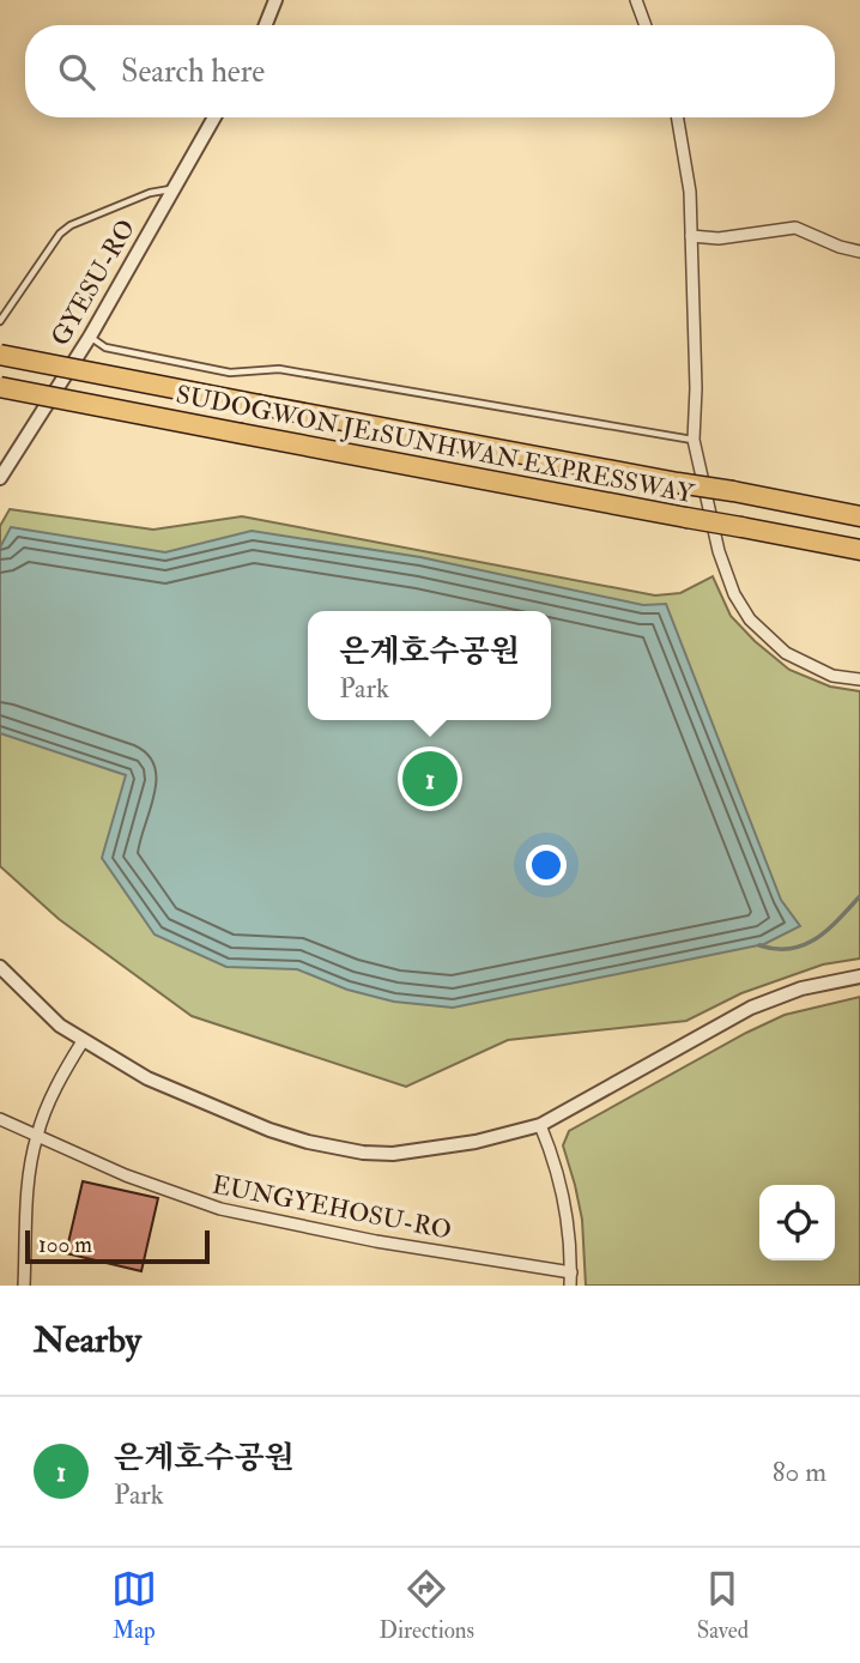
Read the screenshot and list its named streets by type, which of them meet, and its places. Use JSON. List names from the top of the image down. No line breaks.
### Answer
{"streets":{"highway":["SUDOGWON JE1SUNHWAN EXPRESSWAY"],"street":["GYESU-RO","EUNGYEHOSU-RO"]},"scale_bar":"100 m","page":{"search":"Search here","popup":["은계호수공원","Park"],"pins":"1","scale":"100 m","heading":"Nearby","list":[{"mark":"1","name":"은계호수공원","note":"Park","value":"80 m"}],"nav":["Map","Directions","Saved"]}}
